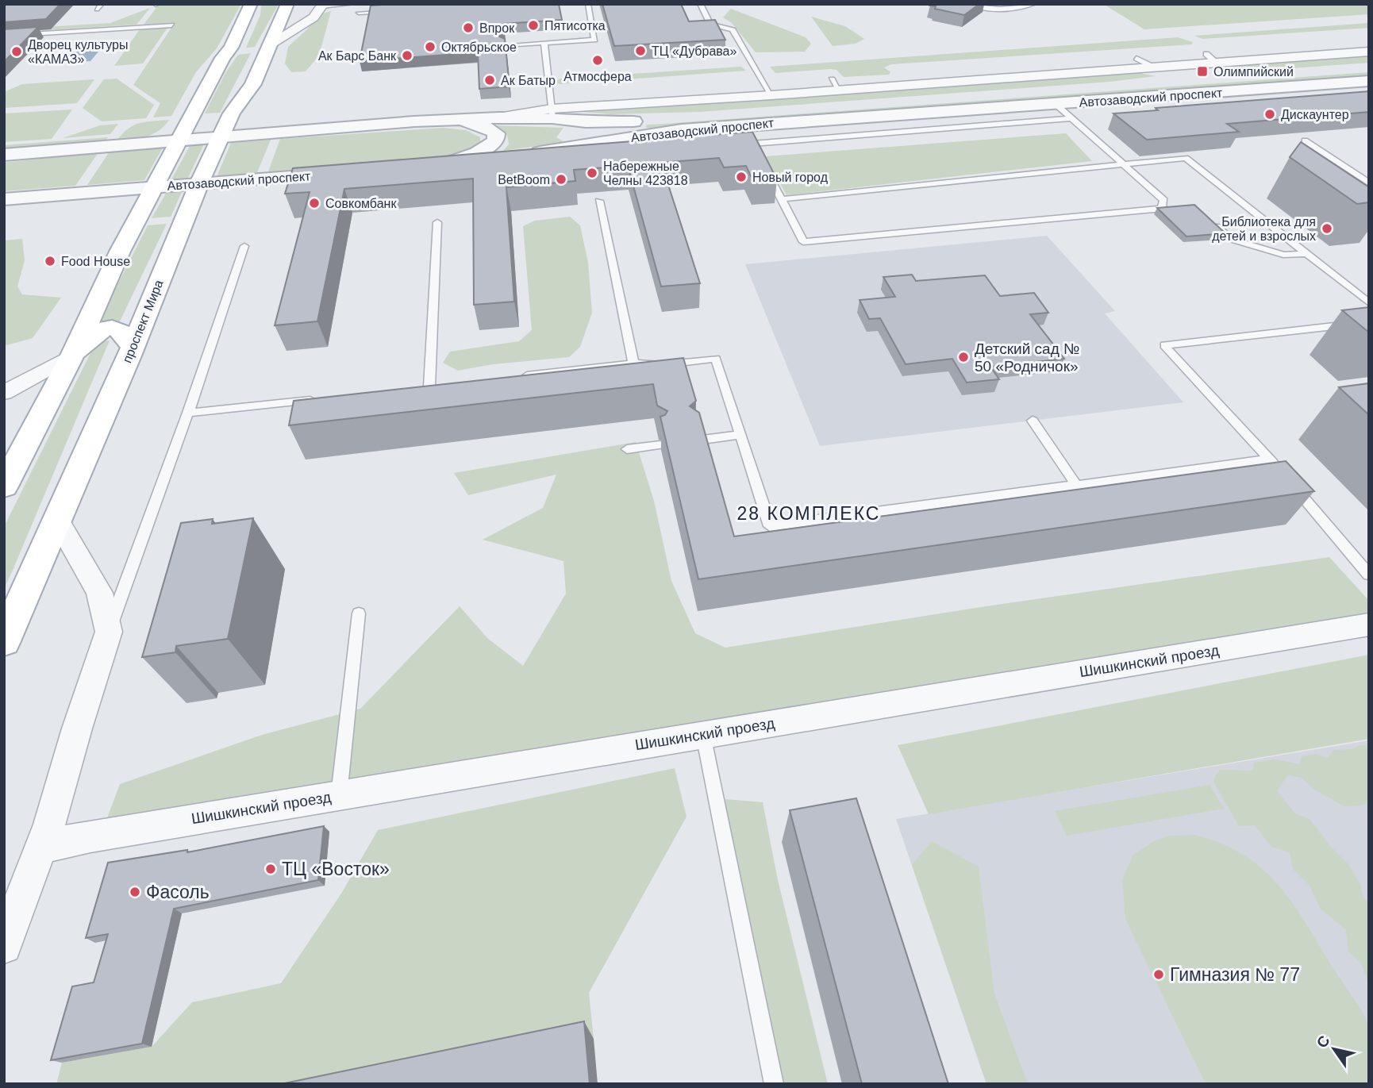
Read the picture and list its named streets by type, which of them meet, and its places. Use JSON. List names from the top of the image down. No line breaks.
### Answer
{"streets":{"main road":["проспект Мира"],"street":["Автозаводский проспект","Шишкинский проезд"]},"crossings":[["Автозаводский проспект","проспект Мира"]],"districts":["28 КОМПЛЕКС"],"places":{"other":["Пятисотка","Впрок","Октябрьское","ТЦ «Дубрава»","Дворец культуры «КАМАЗ»","Ак Барс Банк","Атмосфера","Ак Батыр","Дискаунтер","Набережные Челны 423818","Новый город","BetBoom","Совкомбанк","Библиотека для детей и взрослых","Food House","Детский сад № 50 «Родничок»","ТЦ «Восток»","Фасоль","Гимназия № 77"],"transit":["Олимпийский"]},"north":"top left"}
